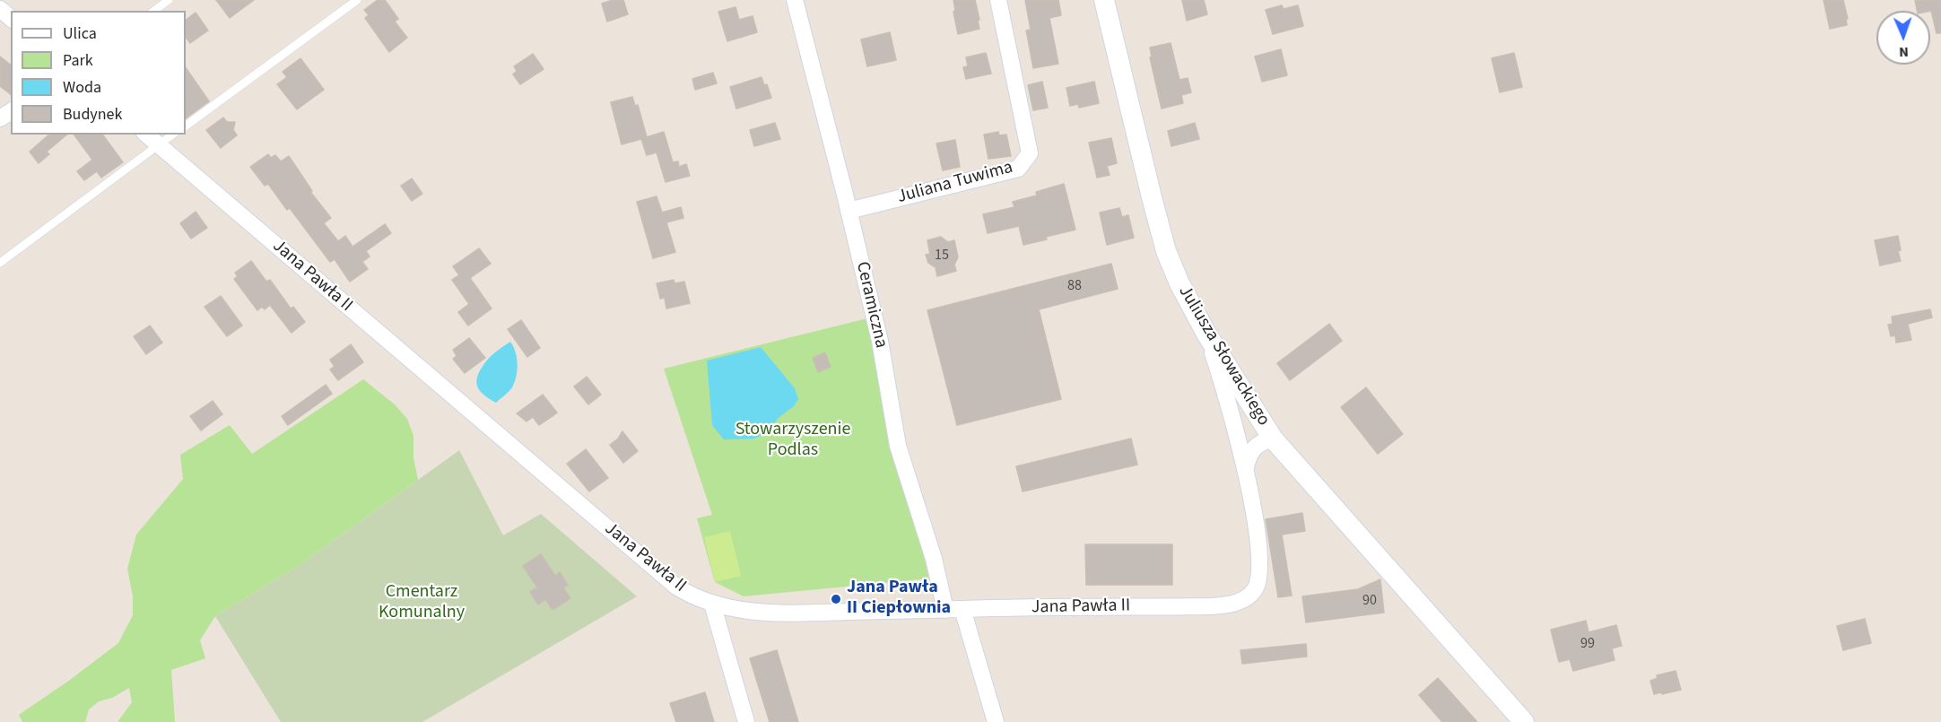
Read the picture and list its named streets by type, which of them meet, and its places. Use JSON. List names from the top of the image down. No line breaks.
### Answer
{"streets":{"street":["Juliana Tuwima","Jana Pawła II","Ceramiczna","Juliusza Słowackiego"]},"crossings":[["Juliana Tuwima","Ceramiczna"],["Jana Pawła II","Ceramiczna"],["Jana Pawła II","Juliusza Słowackiego"]],"parks":["Stowarzyszenie Podlas","Cmentarz Komunalny"],"places":["Jana Pawła II Ciepłownia"],"house_numbers":["15","88","90","99"],"legend":["Ulica","Park","Woda","Budynek"],"north":"bottom"}
